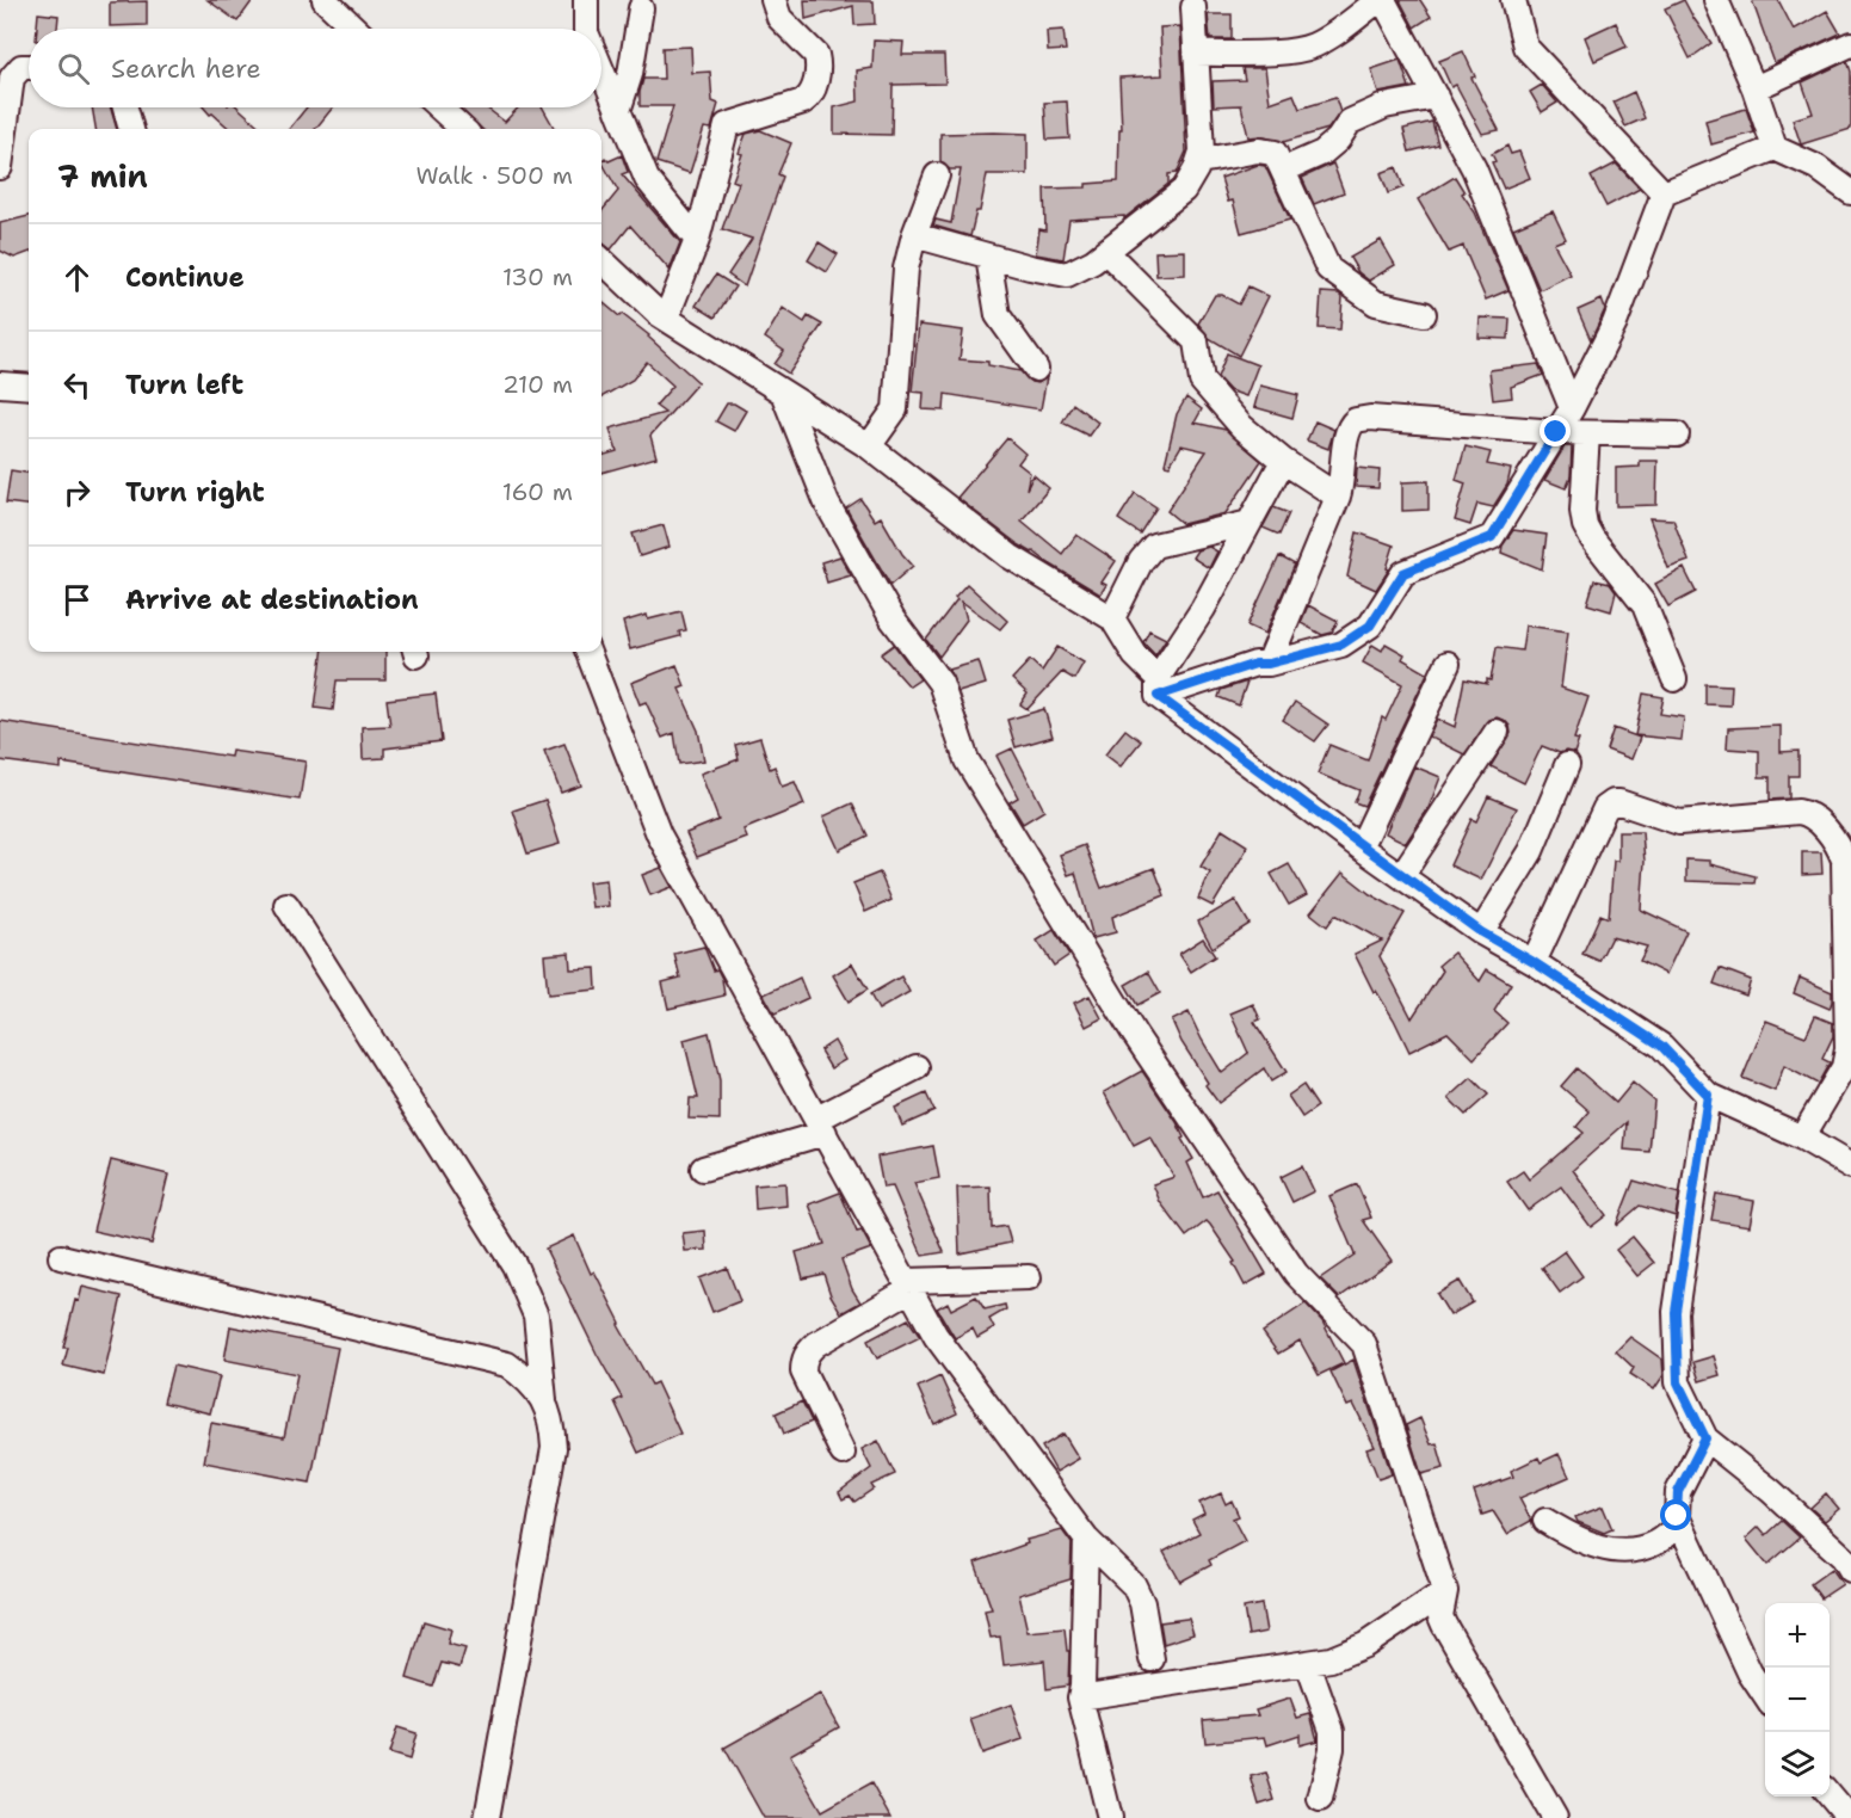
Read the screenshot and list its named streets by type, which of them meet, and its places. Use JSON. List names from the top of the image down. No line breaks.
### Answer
{"page":{"search":"Search here","heading":["7 min","Walk · 500 m"],"list":[["Continue","130 m"],["Turn left","210 m"],["Turn right","160 m"],"Arrive at destination"],"map_buttons":["+","−"]}}
